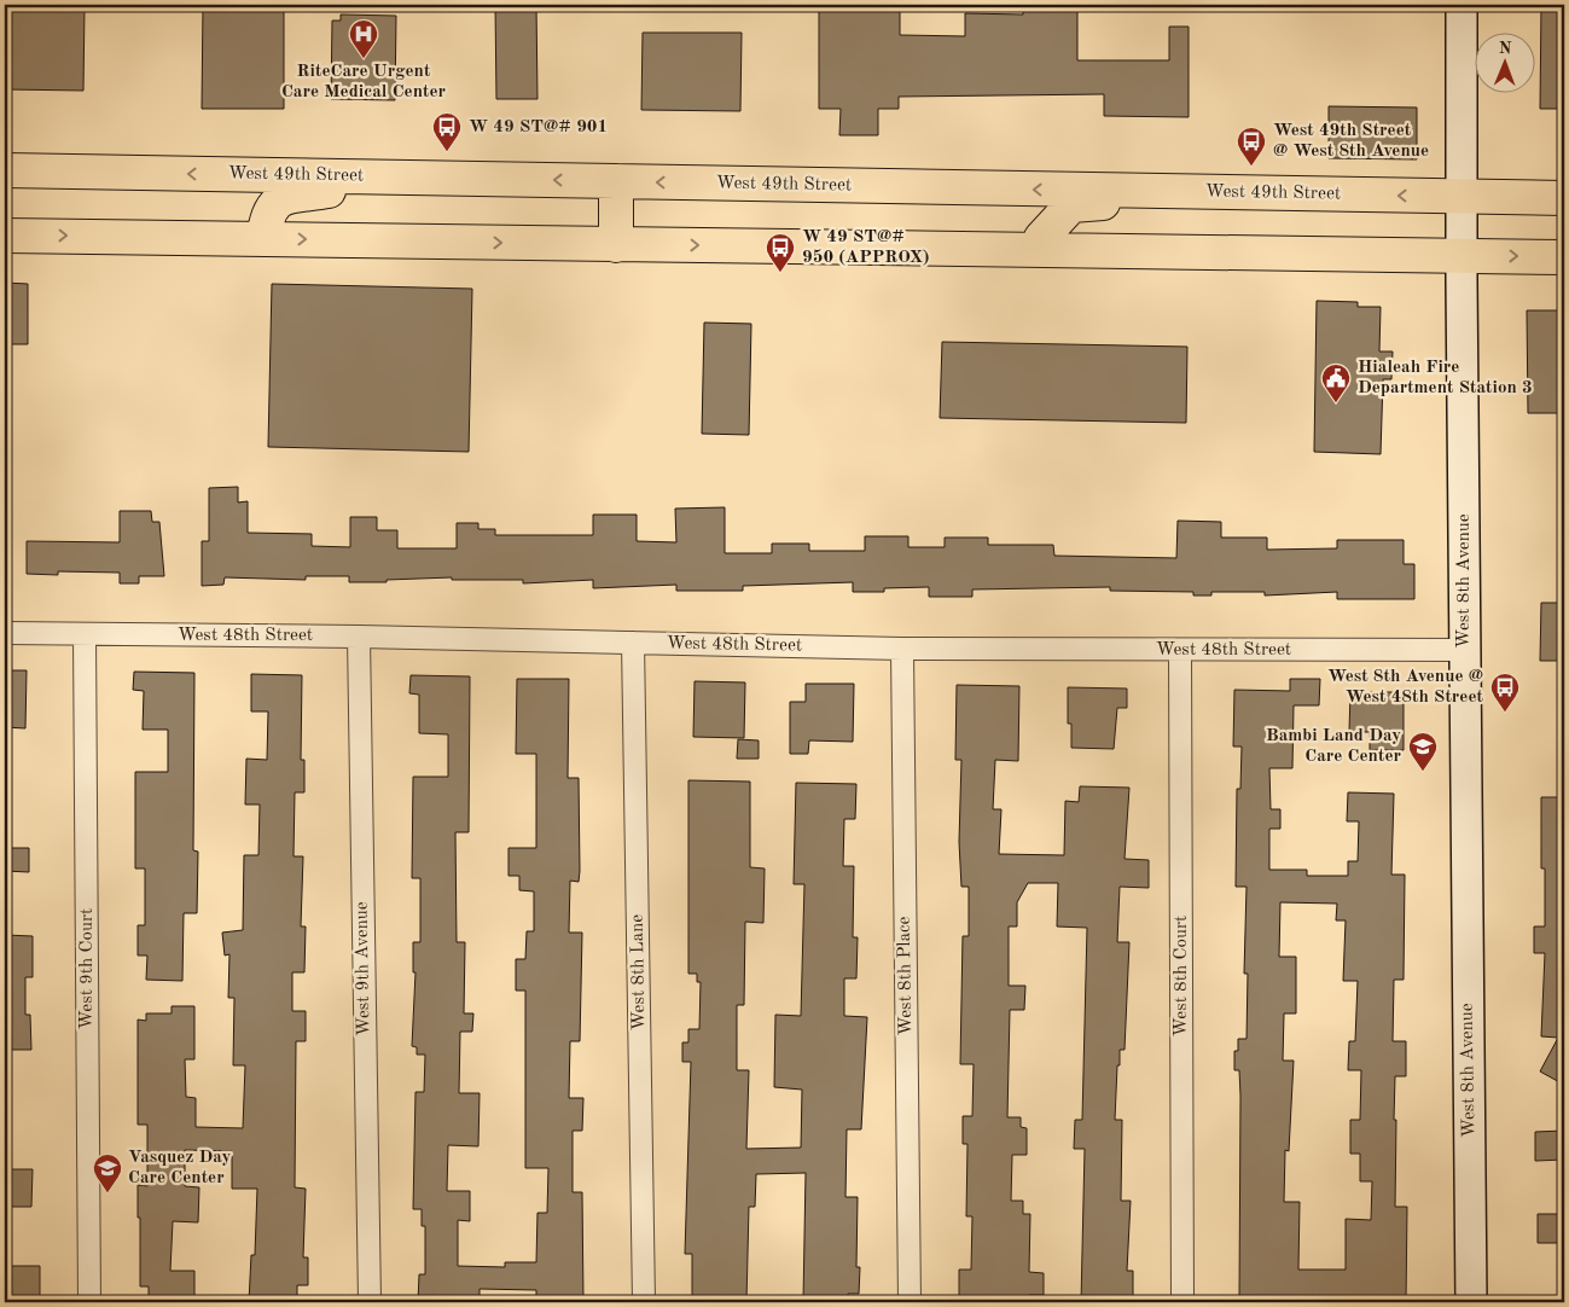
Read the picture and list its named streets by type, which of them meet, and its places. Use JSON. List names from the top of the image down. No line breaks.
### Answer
{"streets":{"main road":["West 49th Street"],"street":["West 8th Avenue","West 48th Street","West 9th Court","West 9th Avenue","West 8th Lane","West 8th Place","West 8th Court"]},"crossings":[["West 49th Street","West 8th Avenue"],["West 8th Avenue","West 48th Street"],["West 48th Street","West 9th Court"],["West 48th Street","West 9th Avenue"],["West 48th Street","West 8th Lane"],["West 48th Street","West 8th Place"],["West 48th Street","West 8th Court"]],"places":{"hospital":["RiteCare Urgent Care Medical Center"],"bus stop":["W 49 ST@# 901","West 49th Street @ West 8th Avenue","W 49 ST@# 950 (APPROX)","West 8th Avenue @ West 48th Street"],"public building":["Hialeah Fire Department Station 3"],"school or university":["Bambi Land Day Care Center","Vasquez Day Care Center"]},"north":"top"}
